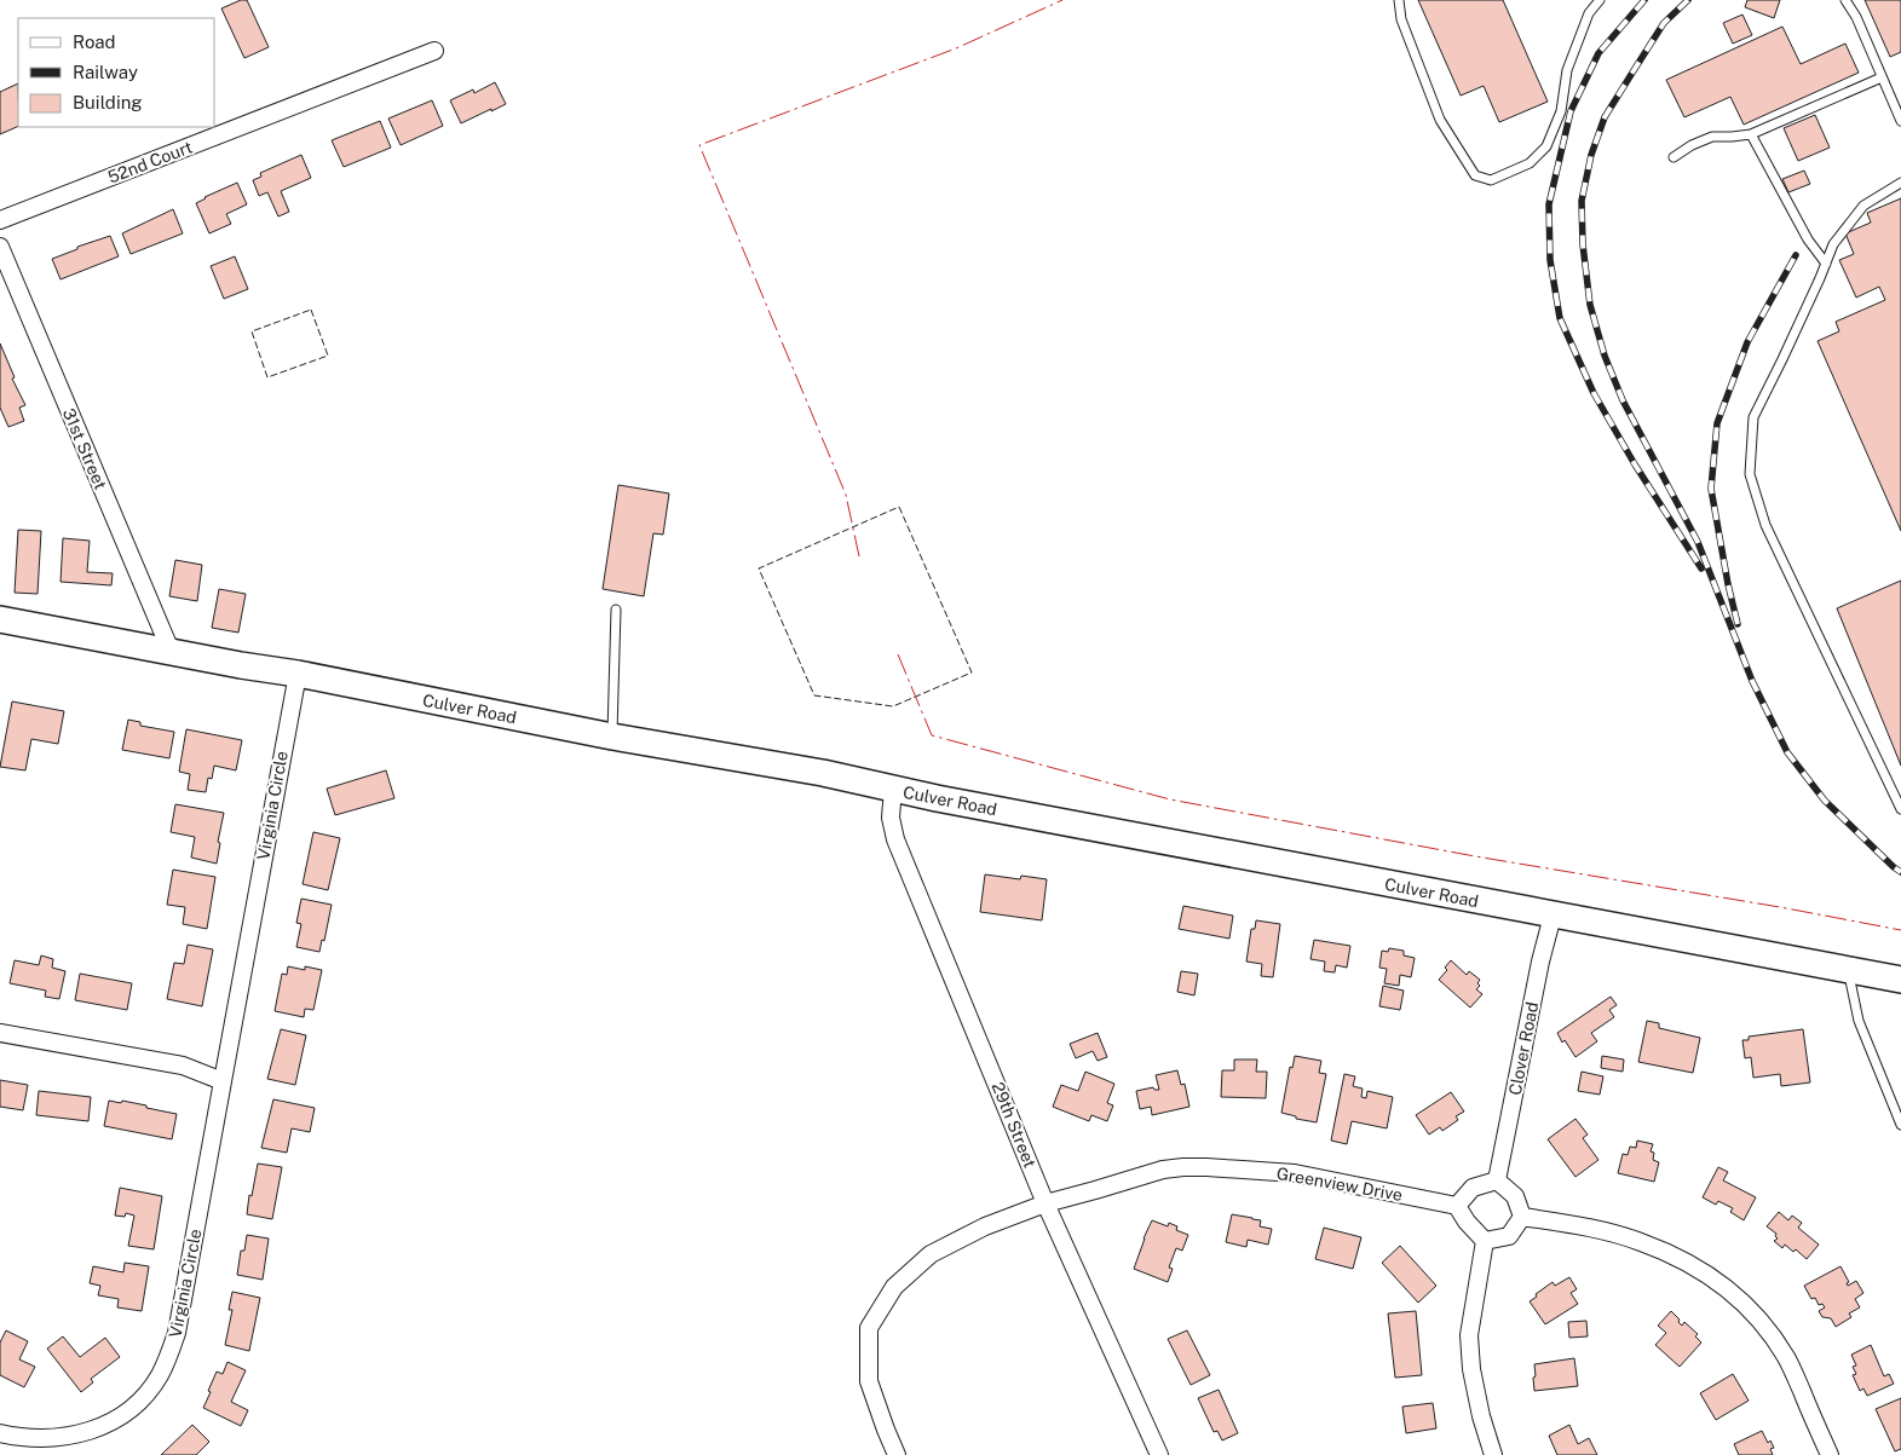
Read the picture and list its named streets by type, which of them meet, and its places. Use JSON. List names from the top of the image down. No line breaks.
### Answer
{"streets":{"main road":["Culver Road"],"street":["52nd Court","31st Street","Virginia Circle","Clover Road","29th Street","Greenview Drive"]},"crossings":[["31st Street","Culver Road"],["Culver Road","Virginia Circle"],["Culver Road","Clover Road"],["Culver Road","29th Street"],["Clover Road","Greenview Drive"],["29th Street","Greenview Drive"]],"legend":["Road","Railway","Building"]}
